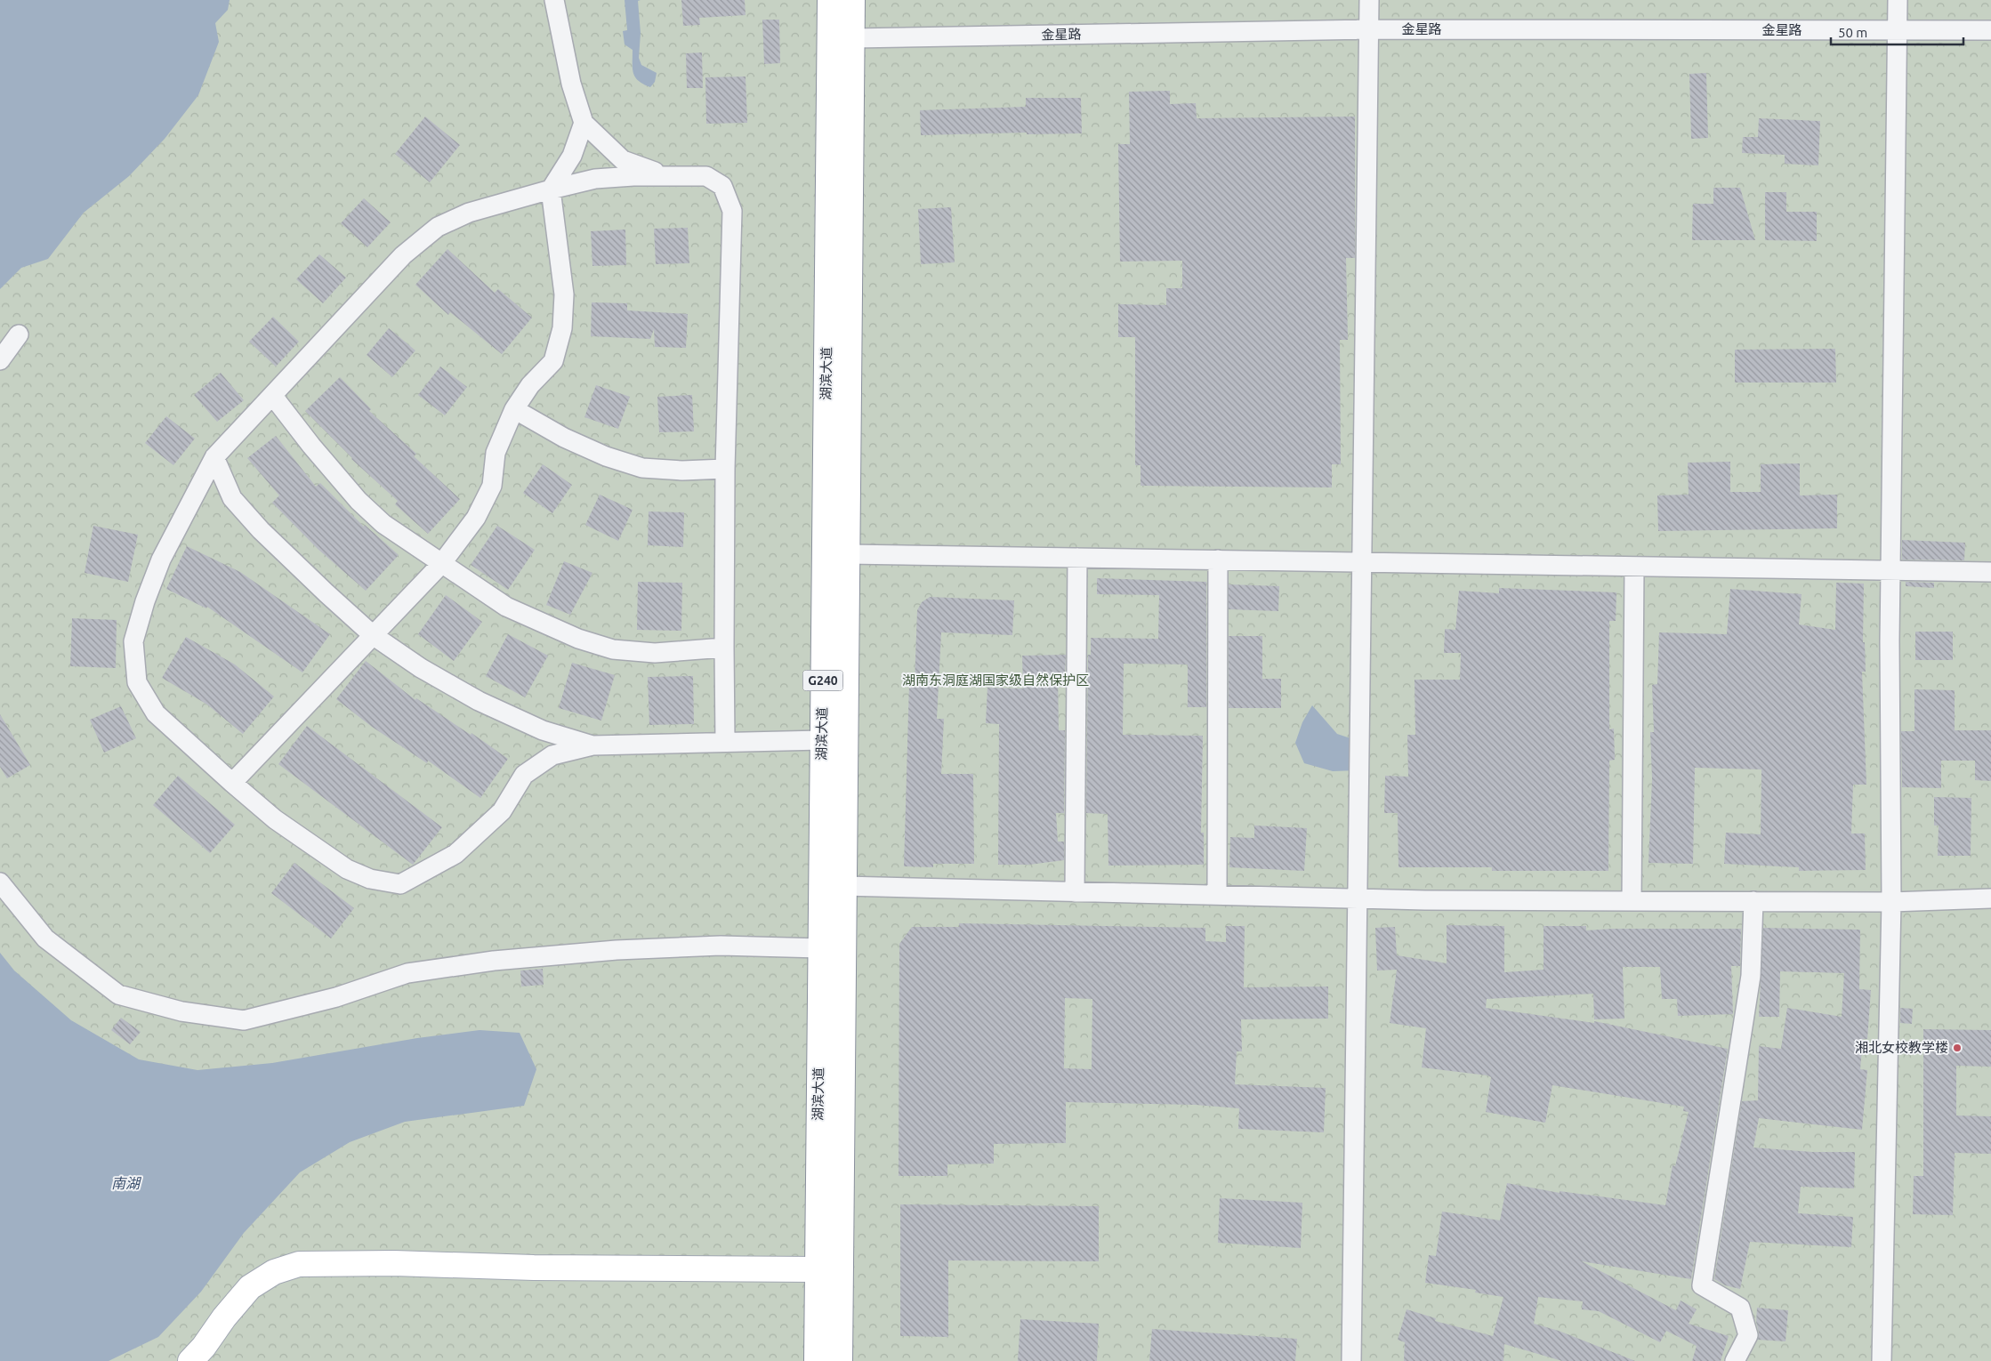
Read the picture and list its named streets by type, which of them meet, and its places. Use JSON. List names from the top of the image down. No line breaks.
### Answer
{"streets":{"main road":["湖滨大道","G240"],"street":["金星路"]},"crossings":[["金星路","湖滨大道"]],"water":["南湖"],"parks":["湖南东洞庭湖国家级自然保护区"],"places":["湘北女校教学楼"],"scale_bar":"50 m"}
